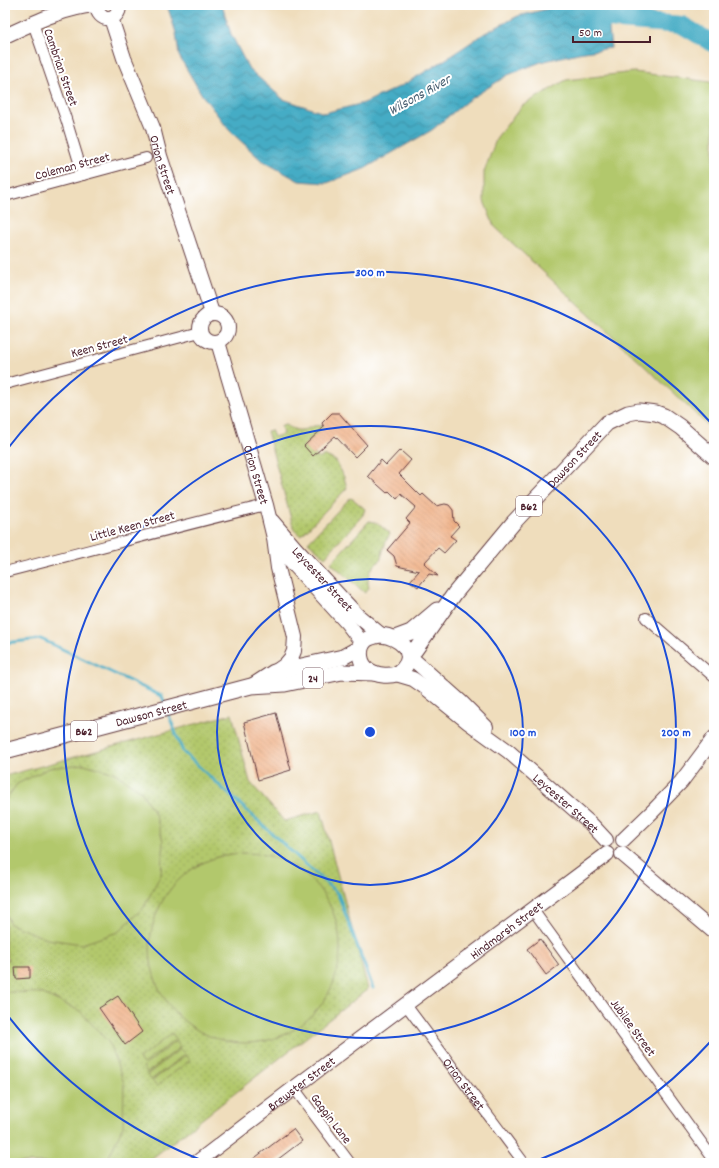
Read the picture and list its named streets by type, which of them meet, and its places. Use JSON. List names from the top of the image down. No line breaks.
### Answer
{"streets":{"main road":["Dawson Street","B62","24"],"street":["Cambrian Street","Coleman Street","Orion Street","Keen Street","Little Keen Street","Leycester Street","Hindmarsh Street","Jubilee Street","Brewster Street","Gaggin Lane"]},"crossings":[["Cambrian Street","Coleman Street"],["Orion Street","Keen Street"],["Orion Street","Dawson Street"],["Orion Street","B62"],["Orion Street","Little Keen Street"],["Orion Street","Leycester Street"],["Orion Street","Hindmarsh Street"],["Orion Street","Brewster Street"],["Dawson Street","B62"],["Dawson Street","Leycester Street"],["B62","Leycester Street"],["Little Keen Street","Leycester Street"],["Leycester Street","Hindmarsh Street"],["Hindmarsh Street","Jubilee Street"],["Hindmarsh Street","Brewster Street"],["Brewster Street","Gaggin Lane"]],"water":["Wilsons River"],"scale_bar":"50 m","rings":["300 m","100 m","200 m"]}
